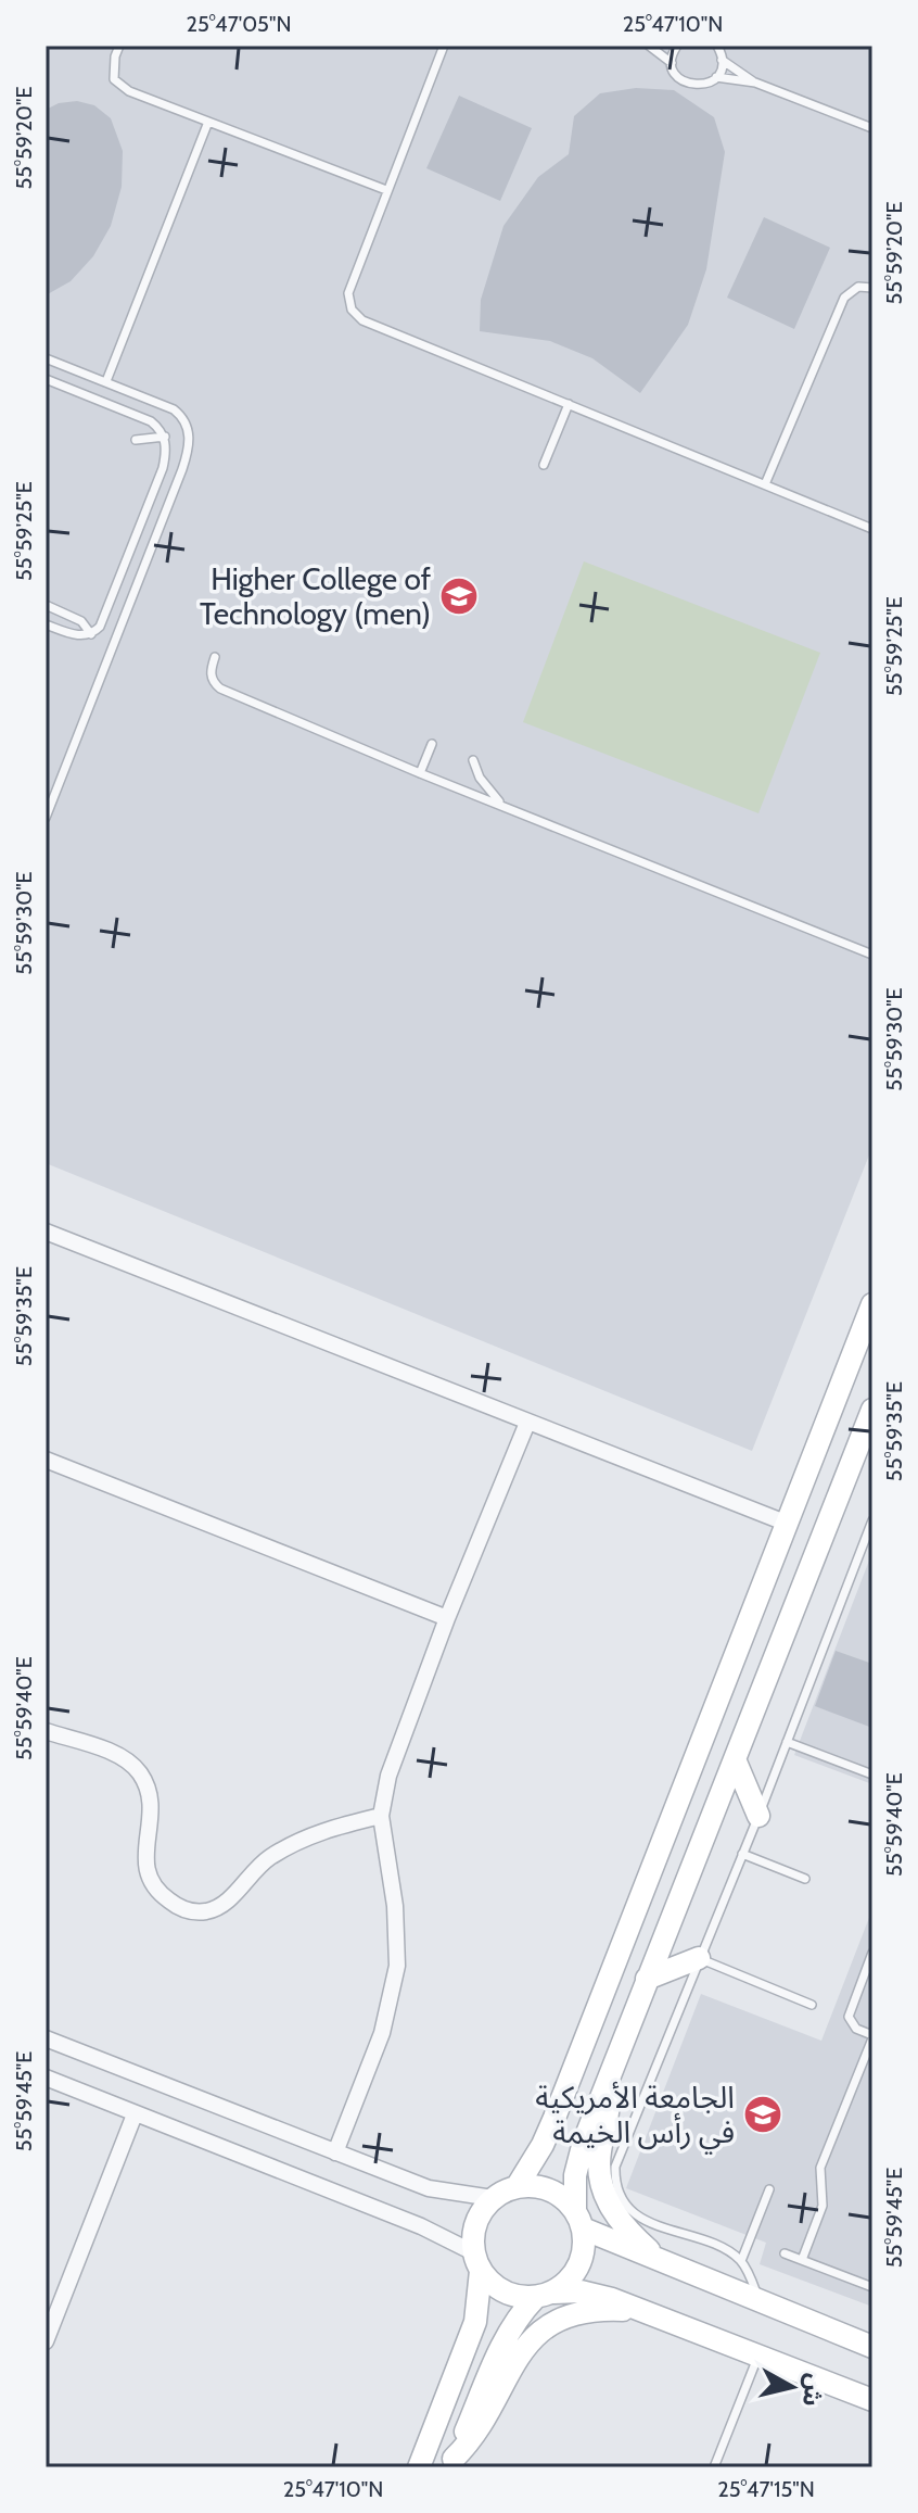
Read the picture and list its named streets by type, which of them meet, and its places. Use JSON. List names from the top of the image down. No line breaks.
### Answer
{"places":{"school or university":["Higher College of Technology (men)","الجامعة الأمريكية في رأس الخيمة"]},"north":"right","coordinates":["25°47'05\"N","25°47'10\"N","55°59'20\"E","55°59'25\"E","55°59'30\"E","55°59'35\"E","55°59'40\"E","55°59'45\"E","25°47'15\"N"]}
